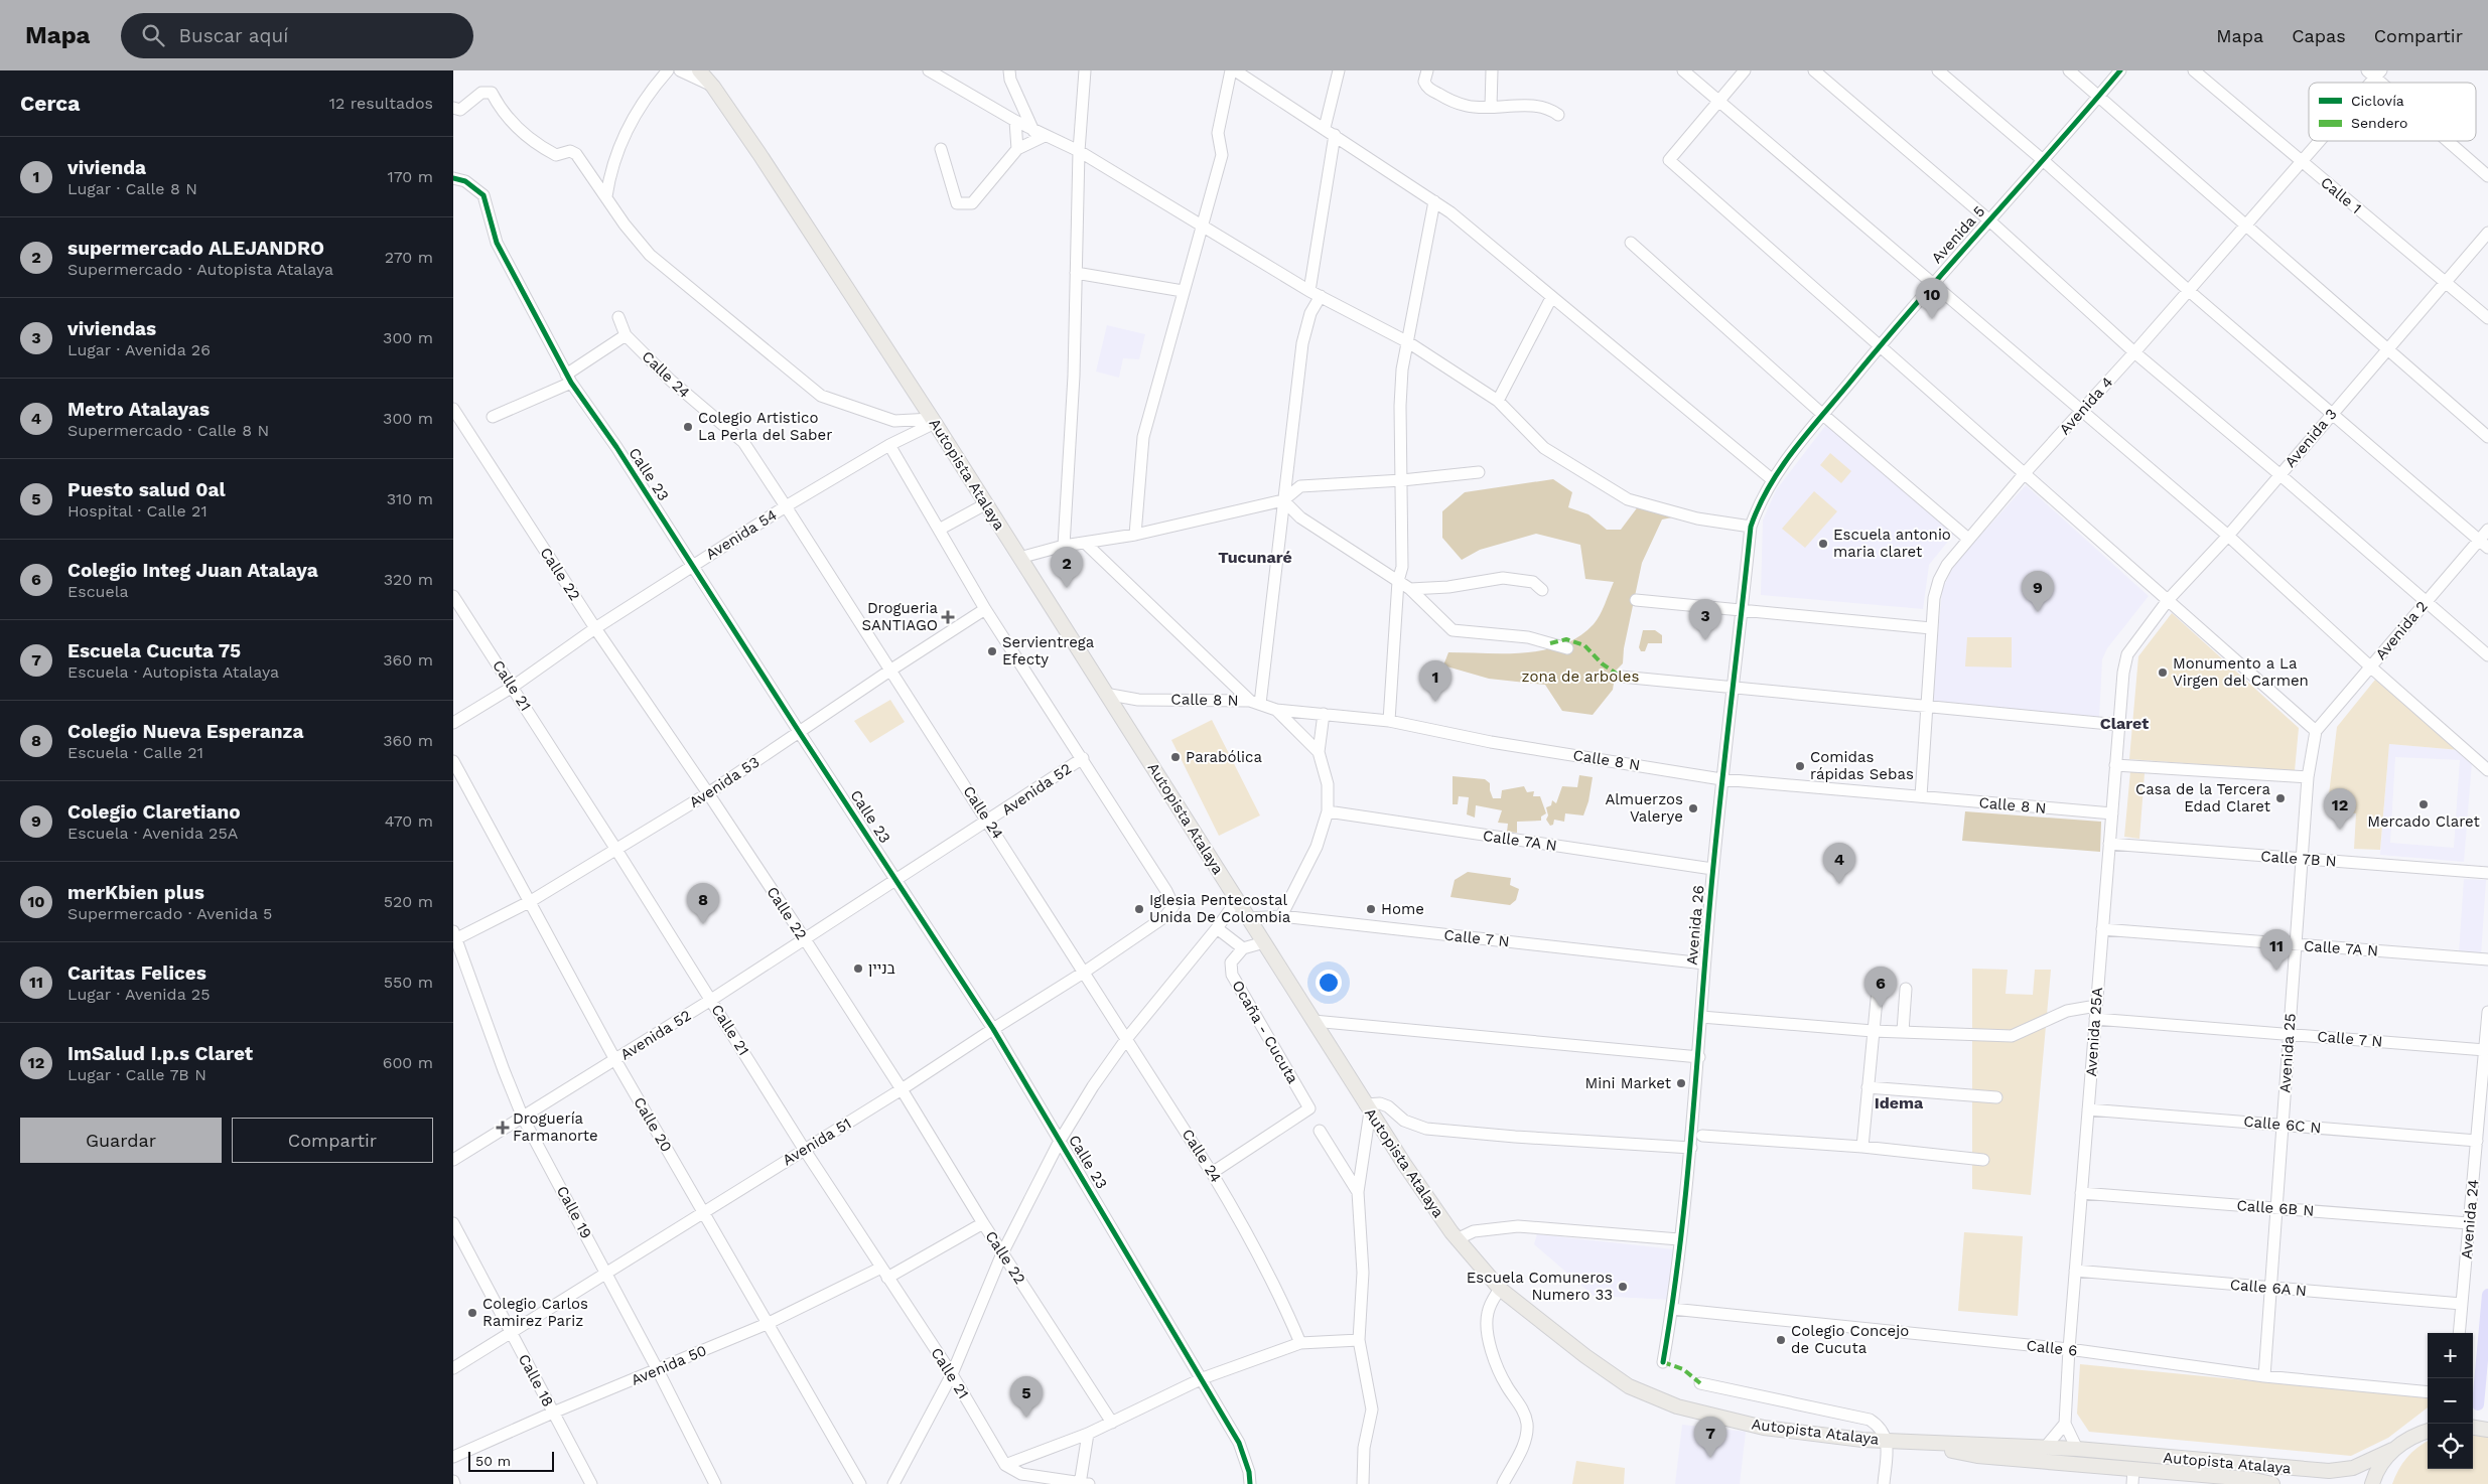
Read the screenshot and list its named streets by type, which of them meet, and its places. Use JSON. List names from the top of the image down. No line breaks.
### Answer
{"streets":{"main road":["Autopista Atalaya"],"street":["Calle 1","Avenida 5","Calle 24","Avenida 4","Avenida 3","Calle 23","Avenida 54","Calle 22","Avenida 2","Calle 21","Calle 8 N","Avenida 53","Avenida 52","Calle 7A N","Calle 7B N","Avenida 26","Calle 7 N","Ocaña - Cucuta","Avenida 25A","Avenida 25","Calle 20","Calle 6C N","Avenida 51","Calle 6B N","Calle 19","Avenida 24","Calle 6A N","Calle 6","Avenida 50","Calle 18"]},"crossings":[["Calle 1","Avenida 4"],["Calle 1","Avenida 3"],["Avenida 5","Avenida 26"],["Calle 24","Avenida 54"],["Calle 24","Avenida 53"],["Calle 24","Avenida 52"],["Calle 24","Ocaña - Cucuta"],["Calle 24","Avenida 51"],["Avenida 4","Calle 8 N"],["Avenida 3","Avenida 25A"],["Calle 23","Avenida 54"],["Calle 23","Avenida 53"],["Calle 23","Avenida 52"],["Calle 23","Avenida 51"],["Autopista Atalaya","Avenida 54"],["Autopista Atalaya","Calle 8 N"],["Autopista Atalaya","Calle 7 N"],["Autopista Atalaya","Avenida 25A"],["Avenida 54","Calle 22"],["Avenida 54","Calle 21"],["Calle 22","Avenida 53"],["Calle 22","Avenida 52"],["Calle 22","Avenida 51"],["Avenida 2","Avenida 25"],["Calle 21","Avenida 53"],["Calle 21","Avenida 52"],["Calle 21","Avenida 51"],["Calle 21","Avenida 50"],["Calle 8 N","Avenida 26"],["Calle 8 N","Avenida 25A"],["Avenida 53","Calle 20"],["Avenida 53","Calle 19"],["Avenida 52","Calle 20"],["Avenida 52","Avenida 51"],["Avenida 52","Calle 19"],["Calle 7A N","Avenida 26"],["Calle 7A N","Avenida 25A"],["Calle 7A N","Avenida 25"],["Calle 7B N","Avenida 25A"],["Calle 7B N","Avenida 25"],["Avenida 26","Calle 7 N"],["Avenida 26","Calle 6"],["Calle 7 N","Avenida 25A"],["Calle 7 N","Avenida 25"],["Calle 7 N","Avenida 24"],["Avenida 25A","Calle 6C N"],["Avenida 25A","Calle 6B N"],["Avenida 25A","Calle 6A N"],["Avenida 25A","Calle 6"],["Avenida 25","Calle 6C N"],["Avenida 25","Calle 6B N"],["Avenida 25","Calle 6A N"],["Avenida 25","Calle 6"],["Calle 20","Avenida 51"],["Calle 20","Avenida 50"],["Calle 6C N","Avenida 24"],["Avenida 51","Calle 19"],["Avenida 51","Calle 18"],["Calle 6B N","Avenida 24"],["Calle 19","Avenida 50"],["Avenida 24","Calle 6A N"],["Avenida 50","Calle 18"]],"districts":["Tucunaré","Claret","Idema"],"parks":["zona de arboles"],"places":{"other":["Colegio Artistico La Perla del Saber","Escuela antonio maria claret","Servientrega Efecty","Monumento a La Virgen del Carmen","Parabólica","Comidas rápidas Sebas","Casa de la Tercera Edad Claret","Mercado Claret","Almuerzos Valerye","Iglesia Pentecostal Unida De Colombia","Home","בניין","Mini Market","Escuela Comuneros Numero 33","Colegio Carlos Ramirez Pariz","Colegio Concejo de Cucuta"],"health":["Drogueria SANTIAGO","Droguería Farmanorte"]},"legend":["Ciclovía","Sendero"],"scale_bar":"50 m","page":{"header":"Mapa","search":"Buscar aquí","nav":["Mapa","Capas","Compartir"],"heading":["Cerca","12 resultados"],"list":[{"mark":"1","name":"vivienda","note":"Lugar · Calle 8 N","value":"170 m"},{"mark":"2","name":"supermercado ALEJANDRO","note":"Supermercado · Autopista Atalaya","value":"270 m"},{"mark":"3","name":"viviendas","note":"Lugar · Avenida 26","value":"300 m"},{"mark":"4","name":"Metro Atalayas","note":"Supermercado · Calle 8 N","value":"300 m"},{"mark":"5","name":"Puesto salud 0al","note":"Hospital · Calle 21","value":"310 m"},{"mark":"6","name":"Colegio Integ Juan Atalaya","note":"Escuela","value":"320 m"},{"mark":"7","name":"Escuela Cucuta 75","note":"Escuela · Autopista Atalaya","value":"360 m"},{"mark":"8","name":"Colegio Nueva Esperanza","note":"Escuela · Calle 21","value":"360 m"},{"mark":"9","name":"Colegio Claretiano","note":"Escuela · Avenida 25A","value":"470 m"},{"mark":"10","name":"merKbien plus","note":"Supermercado · Avenida 5","value":"520 m"},{"mark":"11","name":"Caritas Felices","note":"Lugar · Avenida 25","value":"550 m"},{"mark":"12","name":"ImSalud I.p.s Claret","note":"Lugar · Calle 7B N","value":"600 m"}],"pins":["10","2","9","3","1","12","4","8","11","6","5","7"],"buttons":["Guardar","Compartir"],"map_buttons":["+","−"],"scale":"50 m"}}
